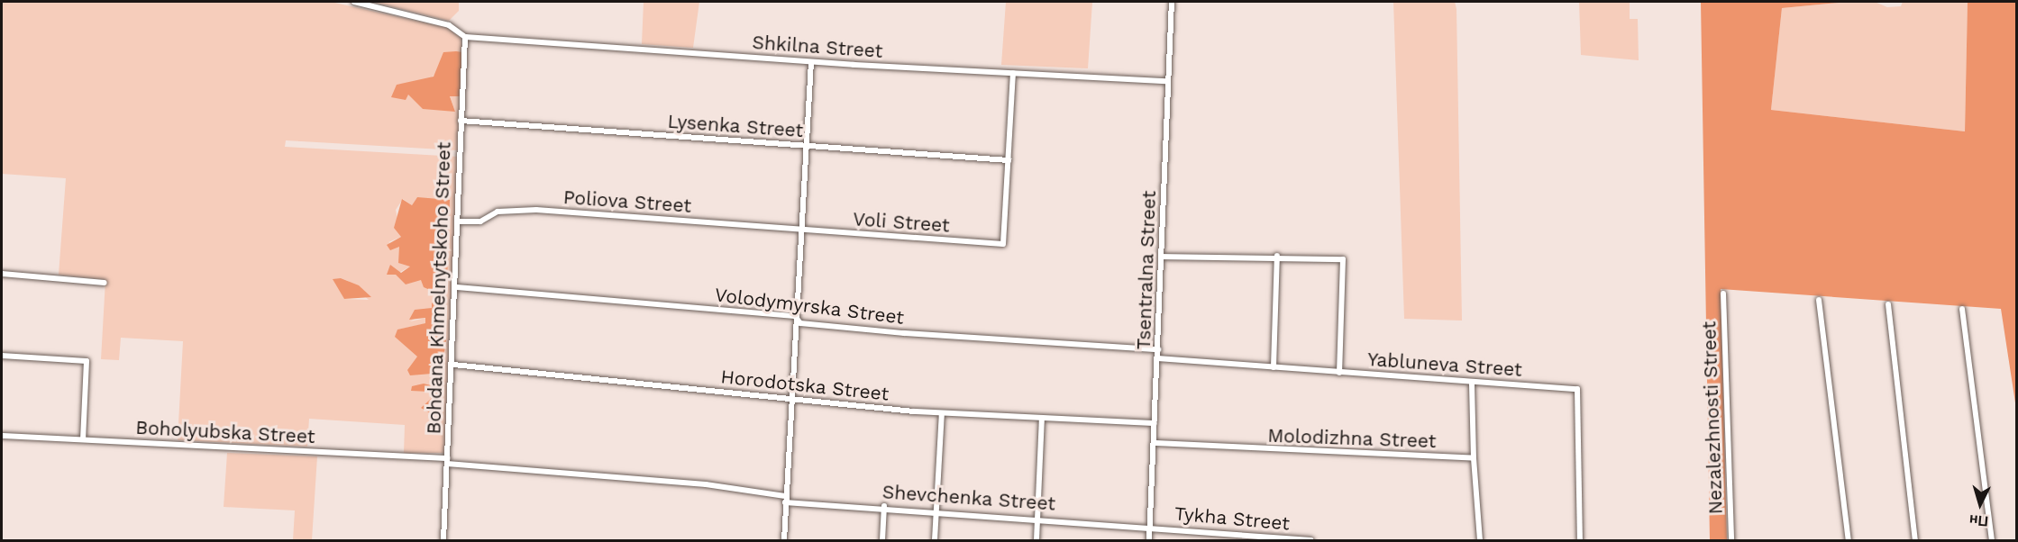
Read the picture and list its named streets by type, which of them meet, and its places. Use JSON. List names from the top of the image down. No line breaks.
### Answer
{"streets":{"street":["Shkilna Street","Lysenka Street","Poliova Street","Voli Street","Tsentralna Street","Bohdana Khmelnytskoho Street","Volodymyrska Street","Yabluneva Street","Horodotska Street","Nezalezhnosti Street","Boholyubska Street","Molodizhna Street","Shevchenka Street","Tykha Street"]},"crossings":[["Shkilna Street","Tsentralna Street"],["Shkilna Street","Bohdana Khmelnytskoho Street"],["Lysenka Street","Voli Street"],["Lysenka Street","Bohdana Khmelnytskoho Street"],["Poliova Street","Voli Street"],["Poliova Street","Bohdana Khmelnytskoho Street"],["Tsentralna Street","Volodymyrska Street"],["Tsentralna Street","Yabluneva Street"],["Tsentralna Street","Horodotska Street"],["Tsentralna Street","Molodizhna Street"],["Tsentralna Street","Shevchenka Street"],["Tsentralna Street","Tykha Street"],["Bohdana Khmelnytskoho Street","Volodymyrska Street"],["Bohdana Khmelnytskoho Street","Horodotska Street"],["Bohdana Khmelnytskoho Street","Boholyubska Street"],["Bohdana Khmelnytskoho Street","Shevchenka Street"],["Boholyubska Street","Shevchenka Street"],["Shevchenka Street","Tykha Street"]],"north":"bottom"}
